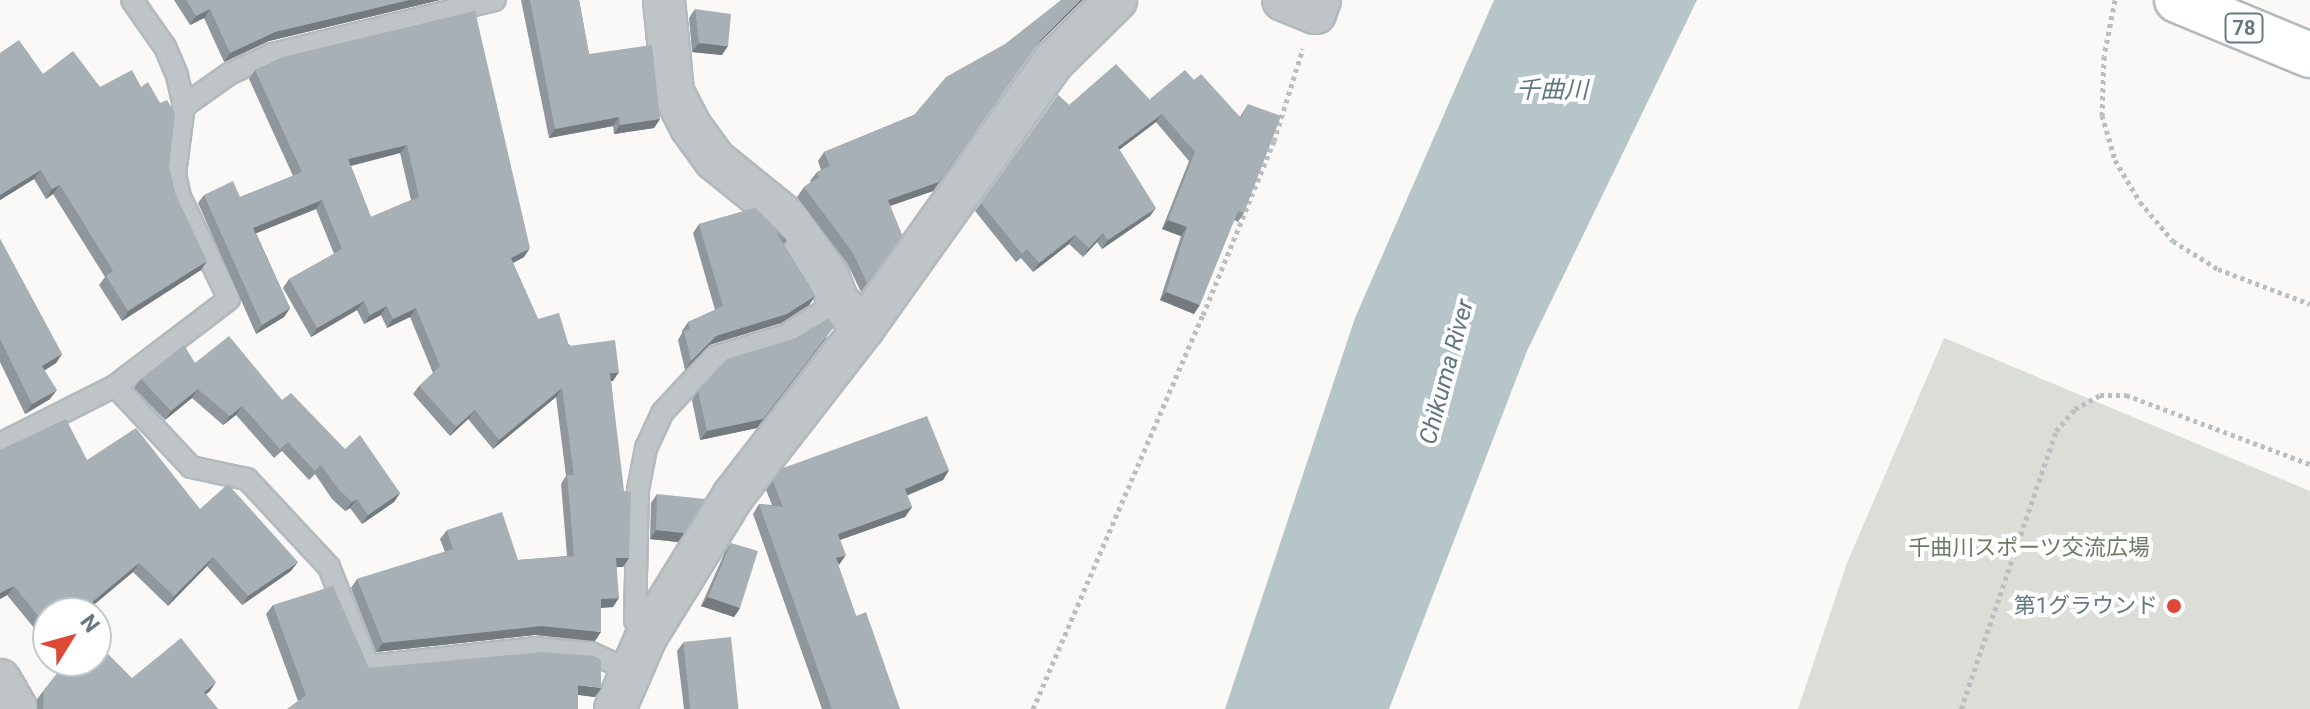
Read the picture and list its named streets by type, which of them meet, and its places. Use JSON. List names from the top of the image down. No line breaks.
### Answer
{"streets":{"main road":["78"]},"water":["千曲川","Chikuma River"],"parks":["千曲川スポーツ交流広場"],"places":["第1グラウンド"],"north":"top right"}
